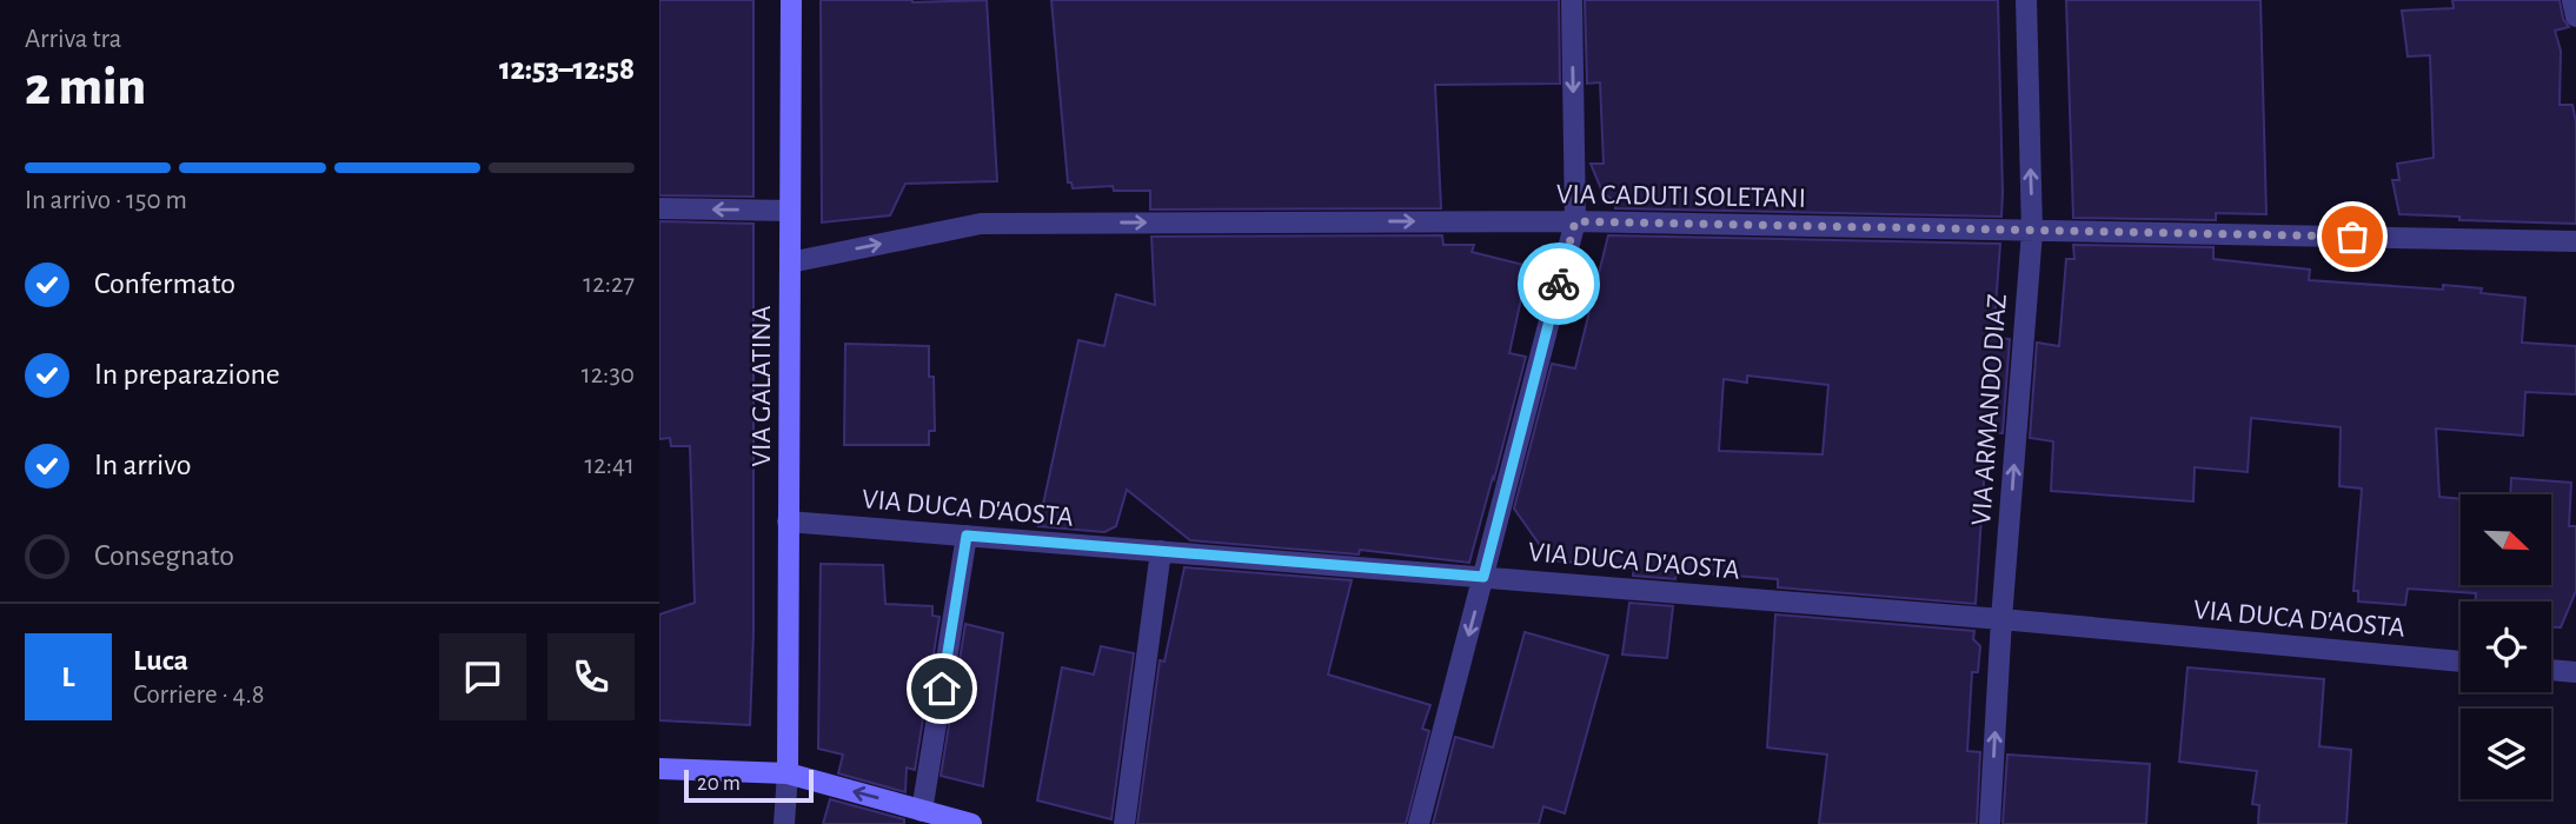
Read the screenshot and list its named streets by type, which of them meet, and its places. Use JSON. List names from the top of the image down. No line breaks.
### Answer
{"streets":{"street":["VIA CADUTI SOLETANI","VIA GALATINA","VIA ARMANDO DIAZ","VIA DUCA D'AOSTA"]},"crossings":[["VIA CADUTI SOLETANI","VIA GALATINA"],["VIA CADUTI SOLETANI","VIA ARMANDO DIAZ"],["VIA GALATINA","VIA DUCA D'AOSTA"],["VIA ARMANDO DIAZ","VIA DUCA D'AOSTA"]],"one_way":["VIA CADUTI SOLETANI","VIA ARMANDO DIAZ"],"scale_bar":"20 m","north":"bottom right","page":{"heading":["2 min","Arriva tra","12:53–12:58"],"panel":["Luca","Corriere · 4.8"],"bar":"In arrivo · 150 m","list":[["Confermato","12:27"],["In preparazione","12:30"],["In arrivo","12:41"],"Consegnato"],"round":"L","scale":"20 m"}}
